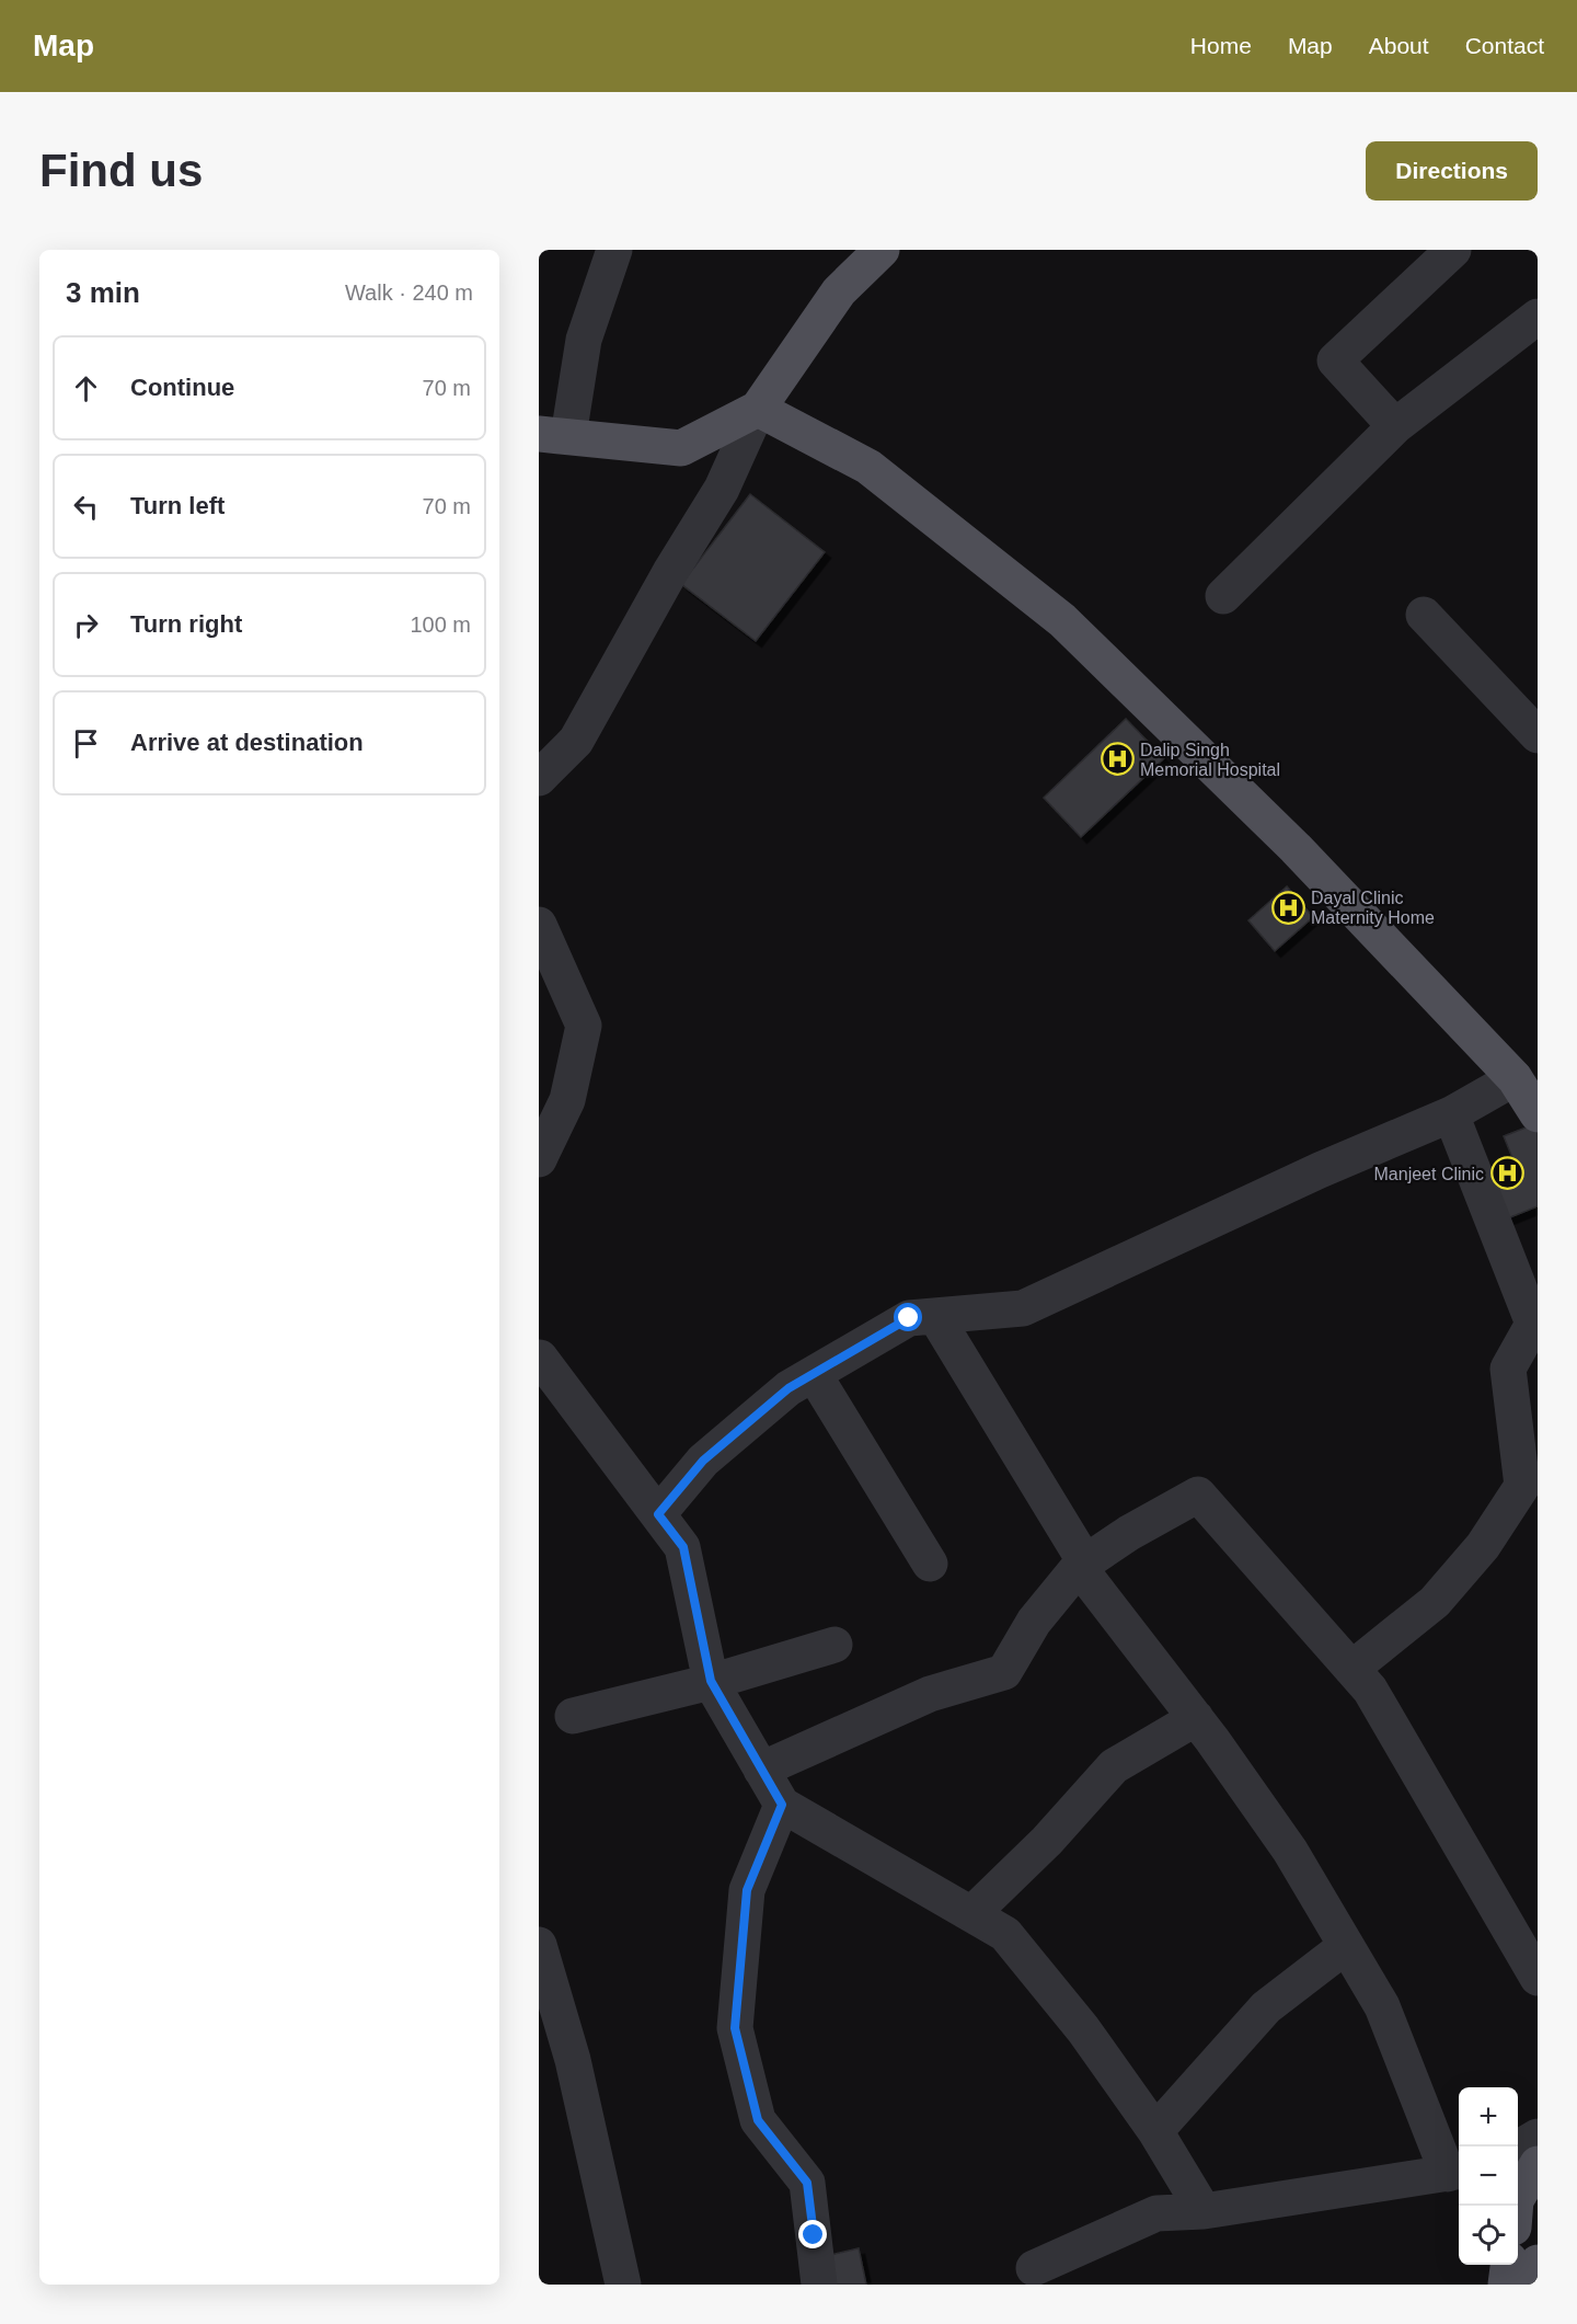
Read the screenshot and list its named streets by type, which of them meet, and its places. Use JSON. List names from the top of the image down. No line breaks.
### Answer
{"places":{"hospital":["Dalip Singh Memorial Hospital","Dayal Clinic Maternity Home","Manjeet Clinic"]},"page":{"header":"Map","nav":["Home","Map","About","Contact"],"buttons":"Directions","title":"Find us","heading":["3 min","Walk · 240 m"],"list":[["Continue","70 m"],["Turn left","70 m"],["Turn right","100 m"],"Arrive at destination"],"map_buttons":["+","−"]}}
